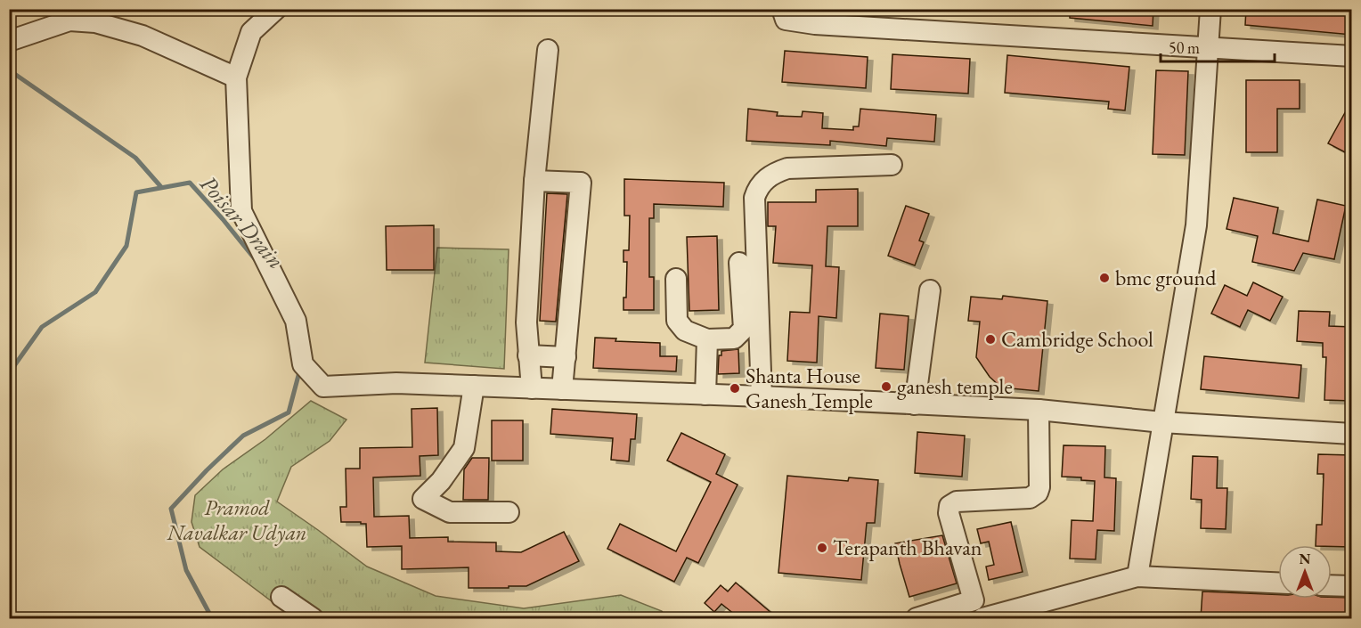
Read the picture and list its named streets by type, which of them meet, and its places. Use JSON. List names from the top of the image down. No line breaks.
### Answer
{"water":["Poisar Drain"],"parks":["Pramod Navalkar Udyan"],"places":["bmc ground","Cambridge School","ganesh temple","Shanta House Ganesh Temple","Terapanth Bhavan"],"scale_bar":"50 m","north":"top"}
